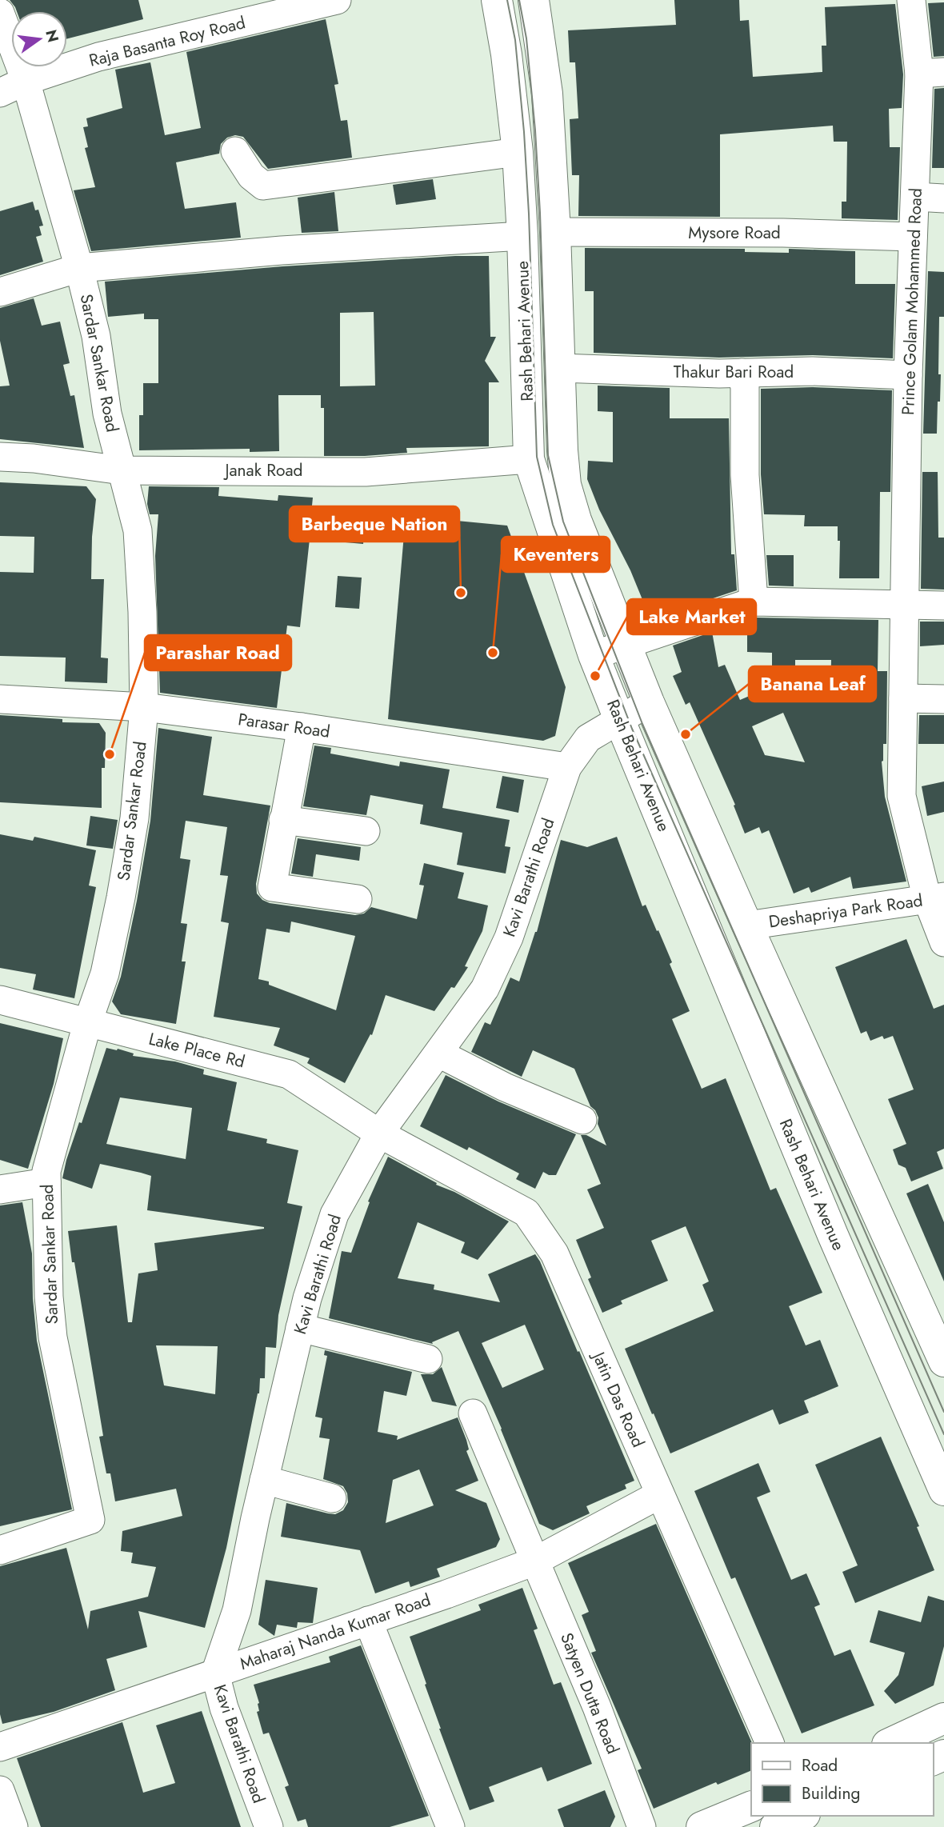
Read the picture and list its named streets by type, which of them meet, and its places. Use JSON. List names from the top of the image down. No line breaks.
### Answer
{"streets":{"main road":["Rash Behari Avenue"],"street":["Raja Basanta Roy Road","Mysore Road","Prince Golam Mohammed Road","Sardar Sankar Road","Thakur Bari Road","Janak Road","Parasar Road","Kavi Barathi Road","Deshapriya Park Road","Lake Place Rd","Jatin Das Road","Maharaj Nanda Kumar Road","Satyen Dutta Road"]},"crossings":[["Raja Basanta Roy Road","Sardar Sankar Road"],["Mysore Road","Prince Golam Mohammed Road"],["Mysore Road","Rash Behari Avenue"],["Prince Golam Mohammed Road","Thakur Bari Road"],["Rash Behari Avenue","Thakur Bari Road"],["Rash Behari Avenue","Janak Road"],["Rash Behari Avenue","Kavi Barathi Road"],["Rash Behari Avenue","Deshapriya Park Road"],["Sardar Sankar Road","Janak Road"],["Sardar Sankar Road","Parasar Road"],["Sardar Sankar Road","Lake Place Rd"],["Parasar Road","Kavi Barathi Road"],["Kavi Barathi Road","Lake Place Rd"],["Kavi Barathi Road","Jatin Das Road"],["Kavi Barathi Road","Maharaj Nanda Kumar Road"],["Lake Place Rd","Jatin Das Road"],["Jatin Das Road","Maharaj Nanda Kumar Road"],["Maharaj Nanda Kumar Road","Satyen Dutta Road"]],"places":["Barbeque Nation","Keventers","Lake Market","Banana Leaf","Parashar Road"],"legend":["Road","Building"],"north":"right"}
